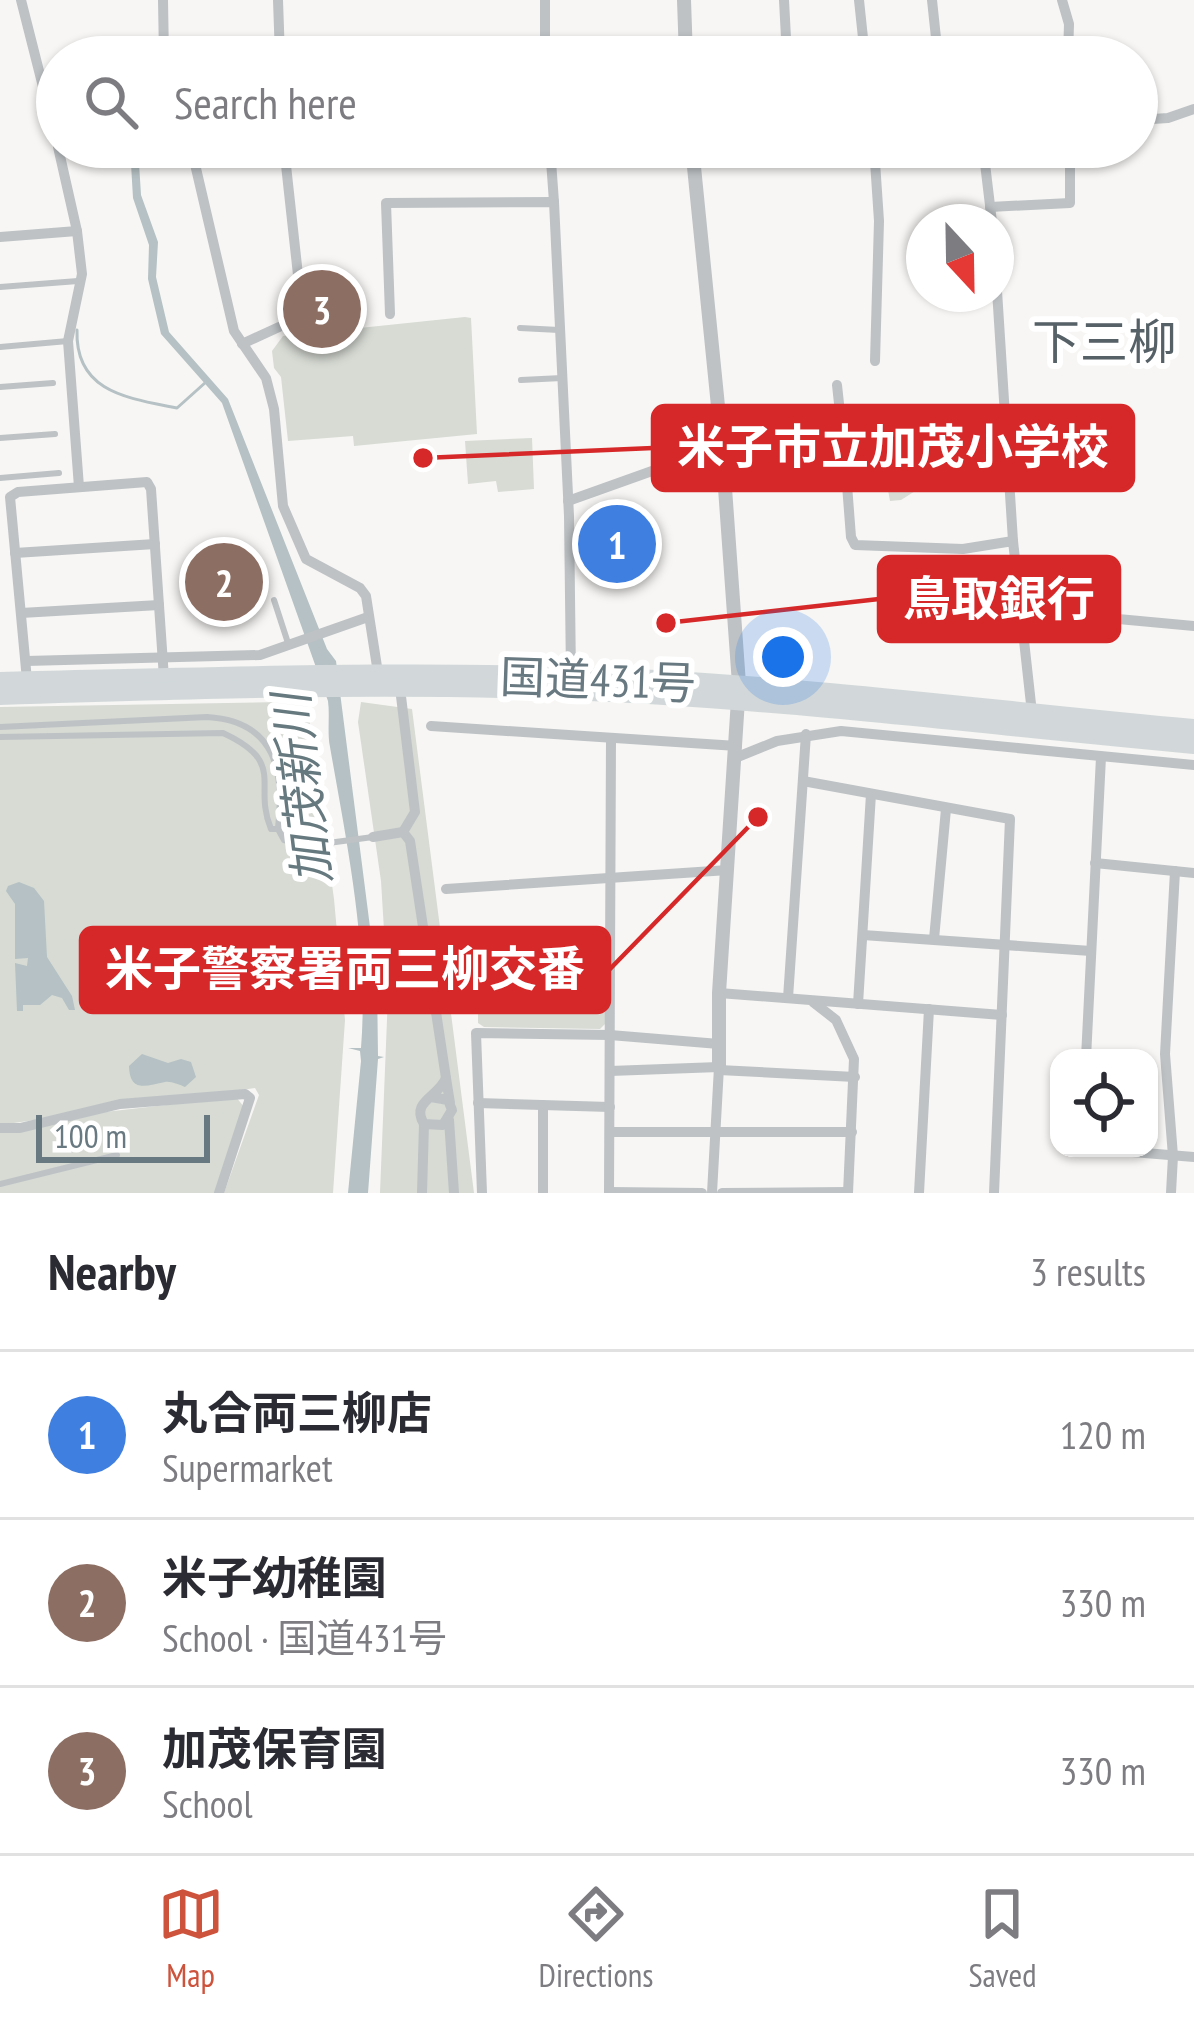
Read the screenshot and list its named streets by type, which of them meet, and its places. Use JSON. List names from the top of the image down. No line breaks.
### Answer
{"streets":{"highway":["国道431号"]},"districts":["下三柳"],"water":["加茂新川"],"places":["米子市立加茂小学校","鳥取銀行","米子警察署両三柳交番"],"scale_bar":"100 m","north":"bottom","page":{"search":"Search here","pins":["3","1","2"],"scale":"100 m","heading":["Nearby","3 results"],"list":[{"mark":"1","name":"丸合両三柳店","note":"Supermarket","value":"120 m"},{"mark":"2","name":"米子幼稚園","note":"School · 国道431号","value":"330 m"},{"mark":"3","name":"加茂保育園","note":"School","value":"330 m"}],"nav":["Map","Directions","Saved"]}}
